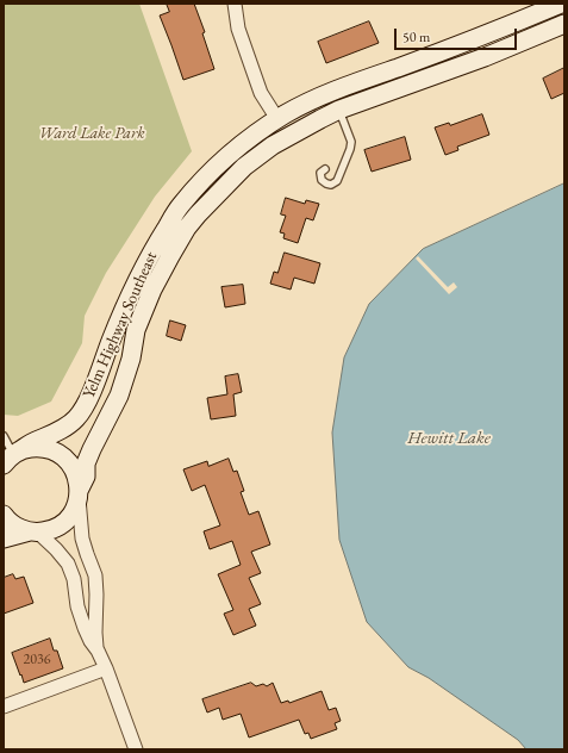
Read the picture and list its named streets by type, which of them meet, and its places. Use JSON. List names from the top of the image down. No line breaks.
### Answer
{"streets":{"main road":["Yelm Highway Southeast"]},"water":["Hewitt Lake"],"parks":["Ward Lake Park"],"house_numbers":["2036"],"scale_bar":"50 m"}
